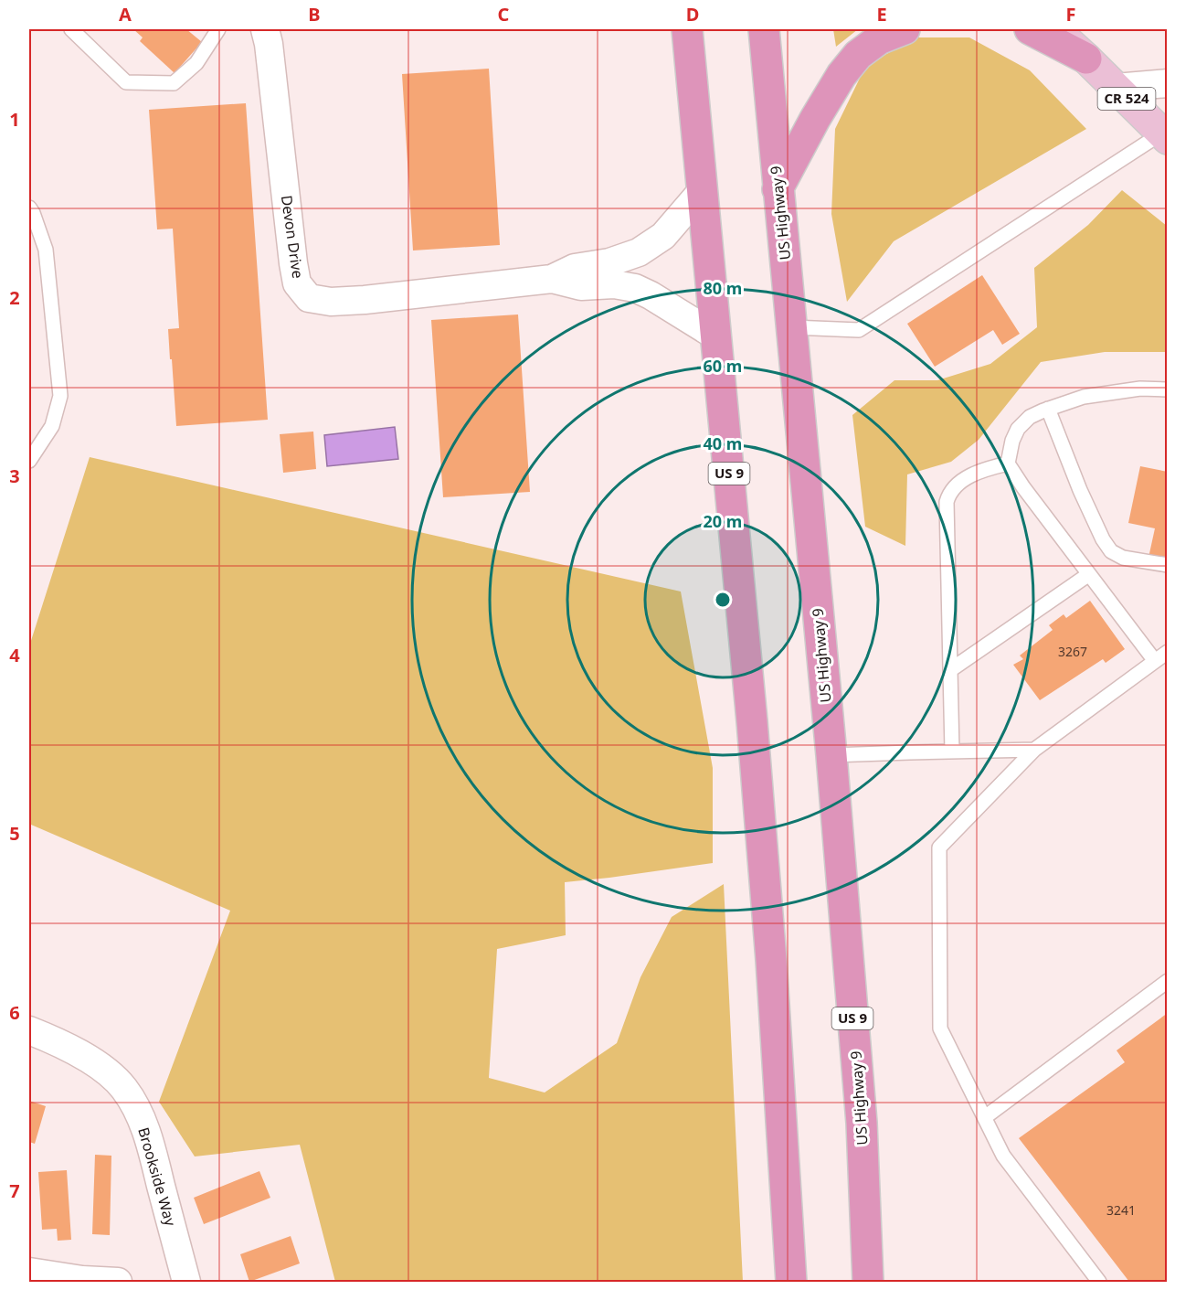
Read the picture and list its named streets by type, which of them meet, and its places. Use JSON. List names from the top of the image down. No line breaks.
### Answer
{"streets":{"highway":["US Highway 9","US 9"],"main road":["CR 524"],"street":["Devon Drive","Brookside Way"]},"house_numbers":["3267","3241"],"grid":{"columns":["A","B","C","D","E","F"],"rows":["1","2","3","4","5","6","7"]},"rings":["80 m","60 m","40 m","20 m"]}
